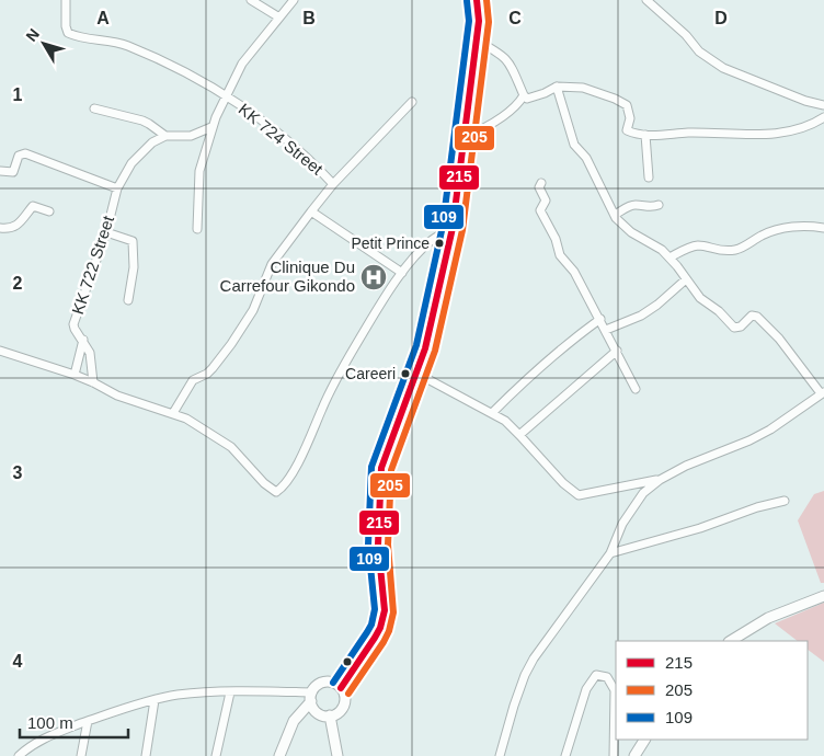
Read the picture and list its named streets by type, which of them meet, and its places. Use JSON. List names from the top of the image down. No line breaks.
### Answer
{"streets":{"street":["KK 724 Street","KK 722 Street"]},"places":{"other":["Petit Prince","Careeri"],"hospital":["Clinique Du Carrefour Gikondo"]},"lines":["transit line 215","transit line 205","transit line 109"],"legend":["215","205","109"],"scale_bar":"100 m","north":"top left","grid":{"columns":["A","B","C","D"],"rows":["1","2","3","4"]}}
